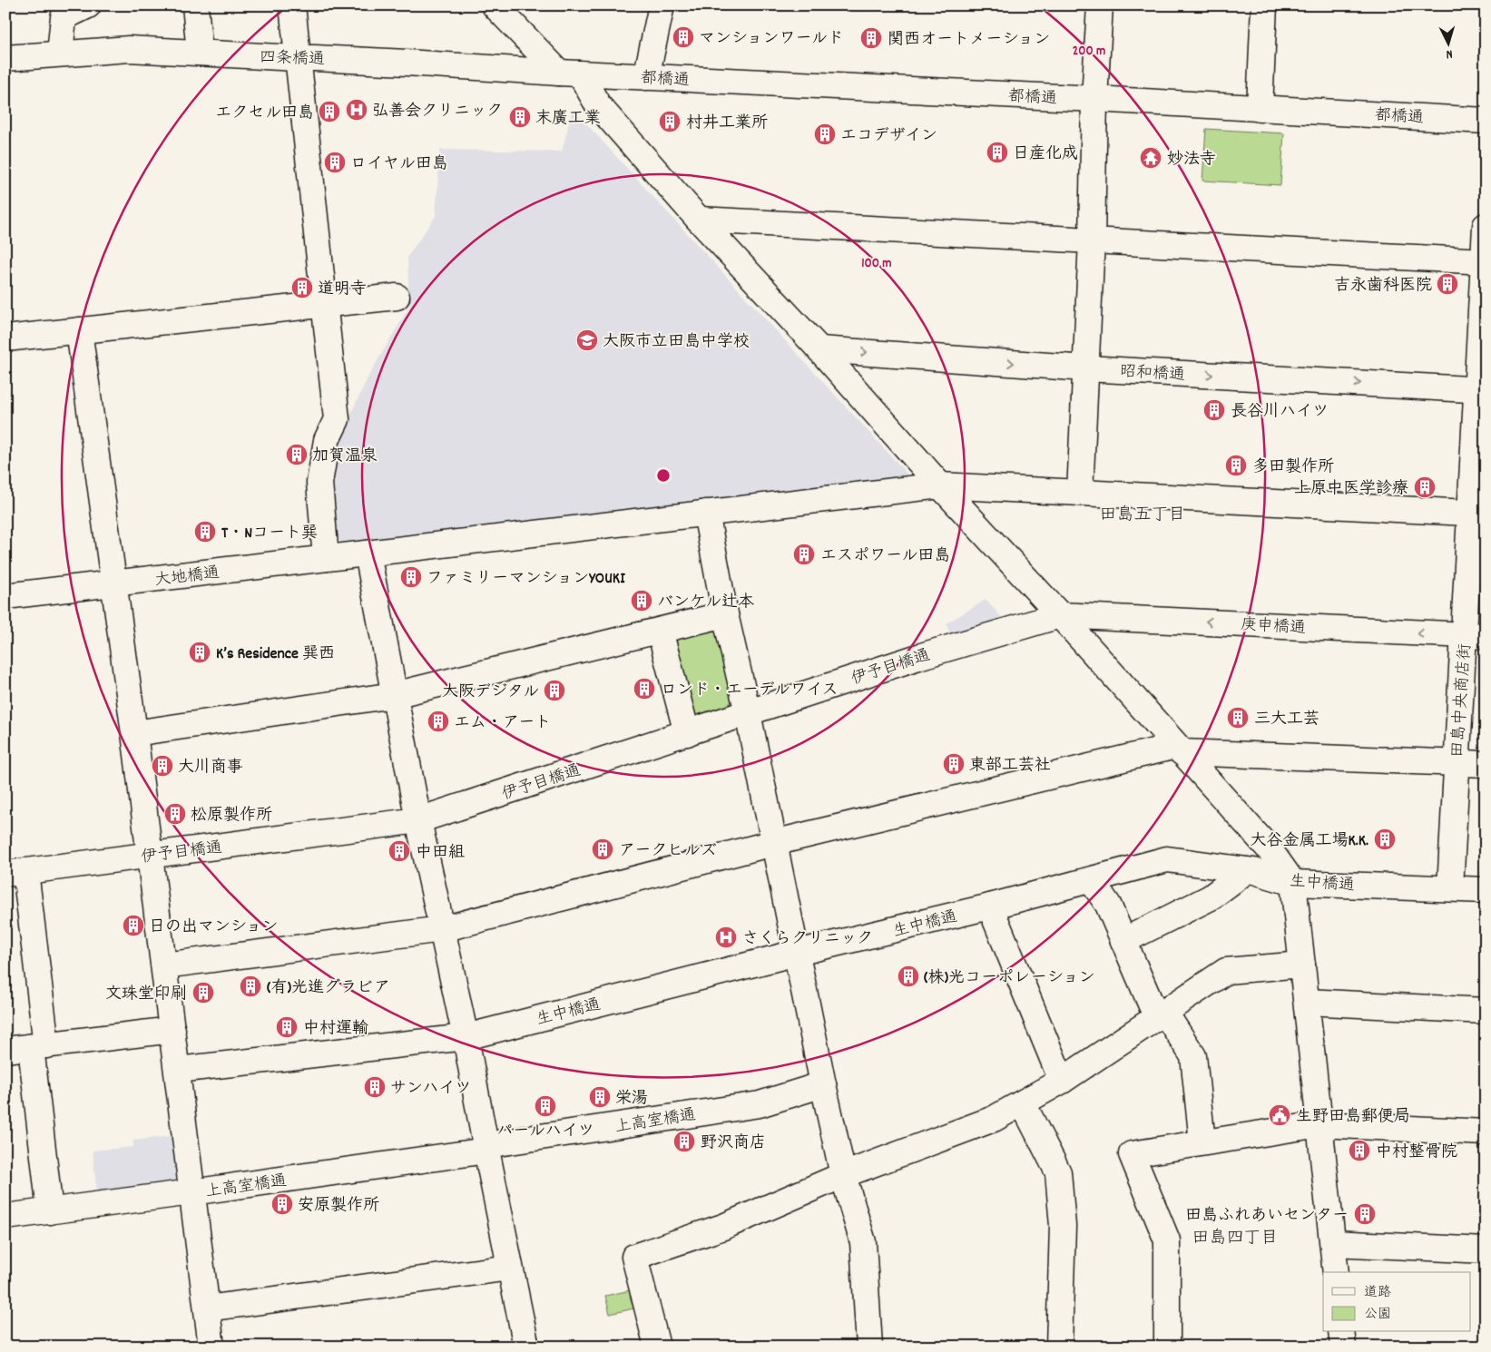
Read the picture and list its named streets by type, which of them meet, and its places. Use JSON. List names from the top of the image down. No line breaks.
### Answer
{"streets":{"street":["四条橋通","都橋通","昭和橋通","大地橋通","庚申橋通","伊予目橋通","田島中央商店街","生中橋通","上高室橋通"]},"crossings":[["四条橋通","都橋通"],["昭和橋通","田島中央商店街"],["大地橋通","田島中央商店街"],["庚申橋通","伊予目橋通"],["庚申橋通","田島中央商店街"],["田島中央商店街","生中橋通"]],"districts":["田島五丁目","田島四丁目"],"places":{"building":["マンションワールド","関西オートメーション","エクセル田島","末廣工業","村井工業所","エコデザイン","日産化成","ロイヤル田島","吉永歯科医院","道明寺","長谷川ハイツ","加賀温泉","多田製作所","上原中医学診療","T・Nコート巽","エスポワール田島","ファミリーマンションYOUKI","バンケル辻本","K’s Residence 巽西","ロンド・エーデルワイス","大阪デジタル","三大工芸","エム・アート","東部工芸社","大川商事","松原製作所","大谷金属工場K.K.","アークヒルズ","中田組","日の出マンション","(株)光コーポレーション","(有)光進グラビア","文珠堂印刷","中村運輸","サンハイツ","栄湯","パールハイツ","野沢商店","中村整骨院","安原製作所","田島ふれあいセンター"],"hospital":["弘善会クリニック","さくらクリニック"],"temple":["妙法寺"],"school or university":["大阪市立田島中学校"],"public building":["生野田島郵便局"]},"legend":["道路","公園"],"north":"bottom","rings":["200 m","100 m"]}
